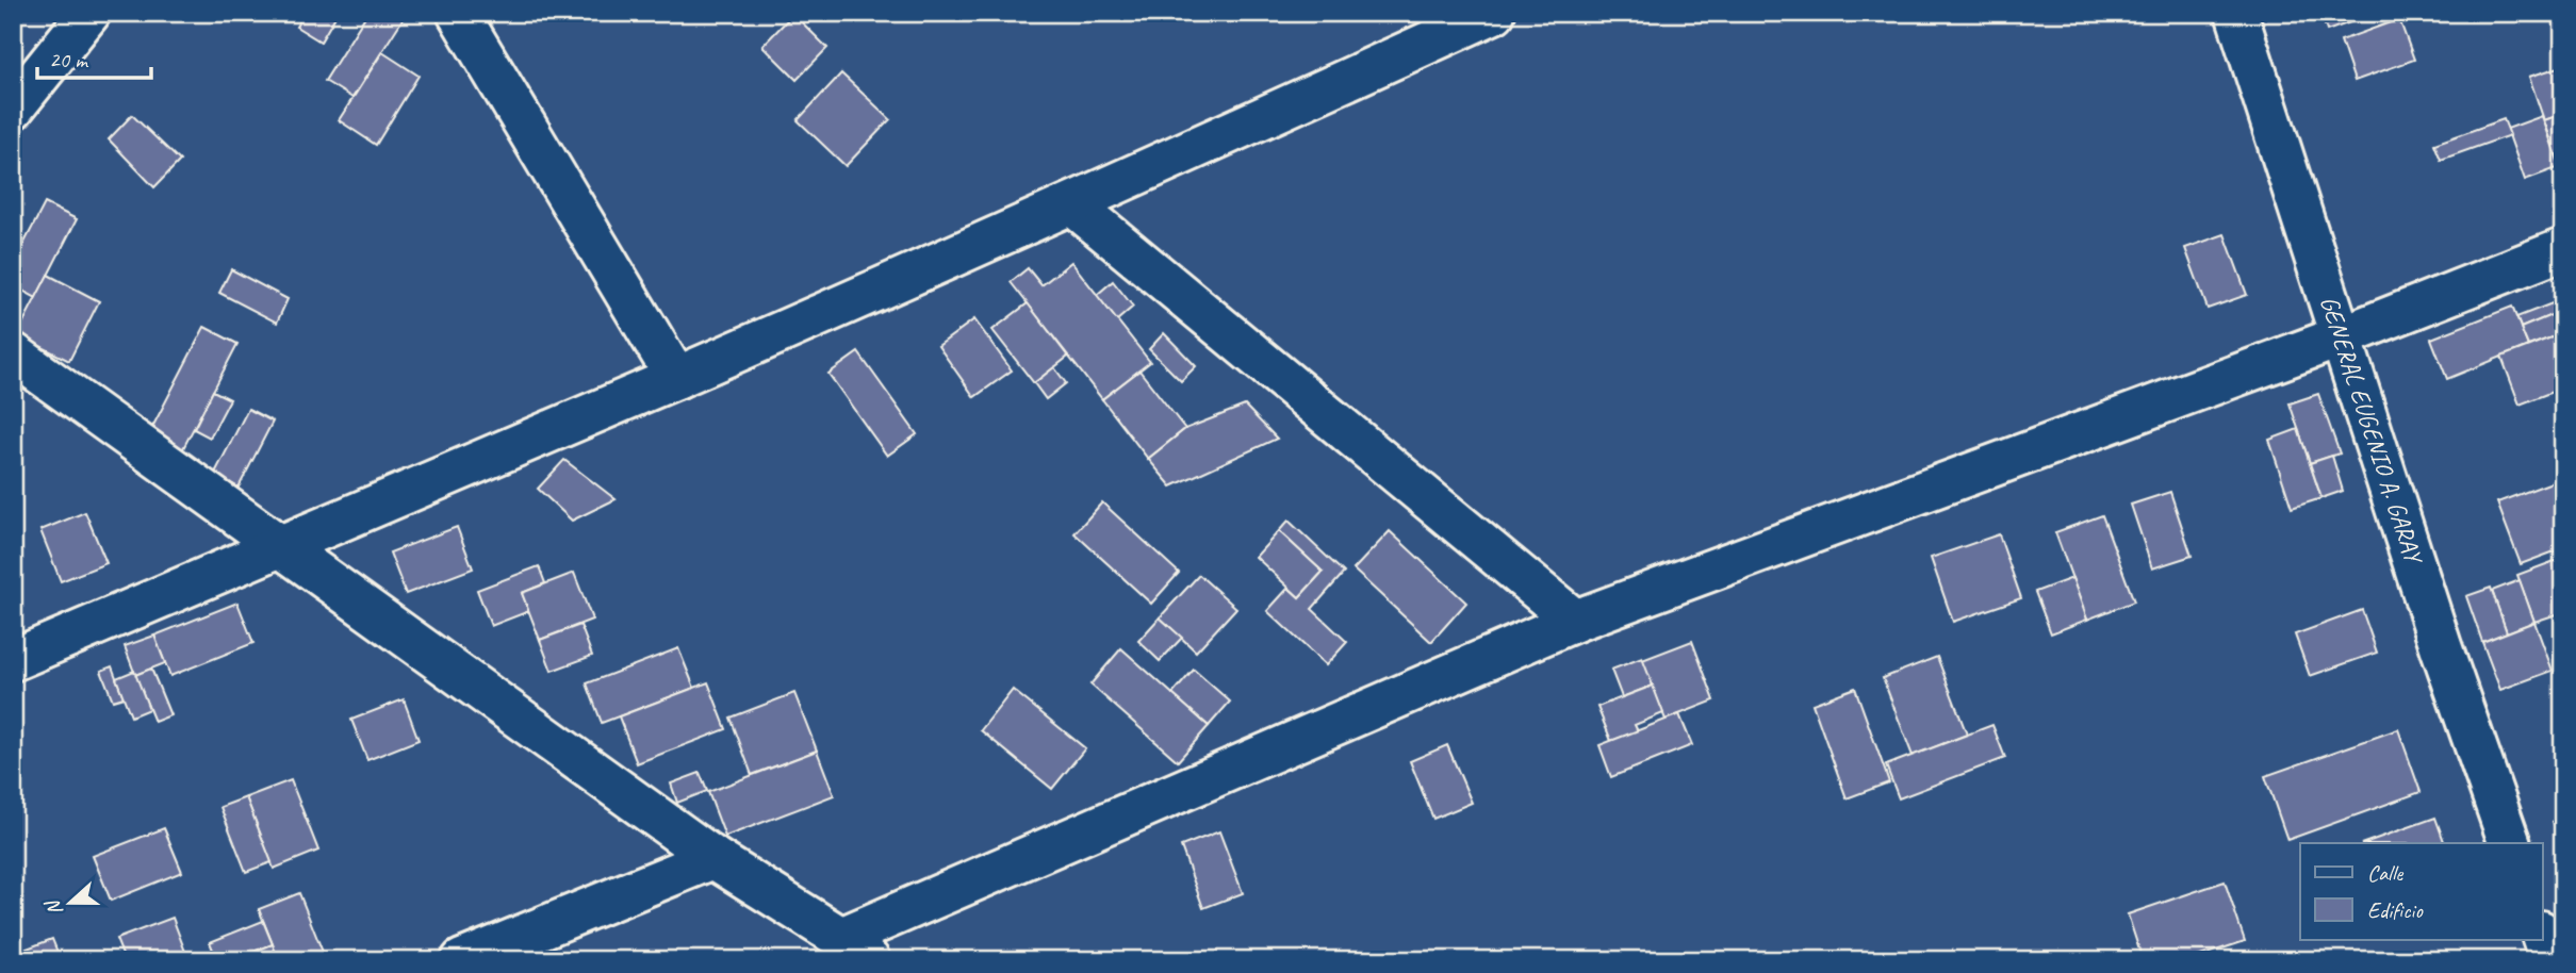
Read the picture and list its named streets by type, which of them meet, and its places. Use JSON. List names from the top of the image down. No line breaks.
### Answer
{"streets":{"street":["GENERAL EUGENIO A. GARAY"]},"legend":["Calle","Edificio"],"scale_bar":"20 m","north":"left"}
